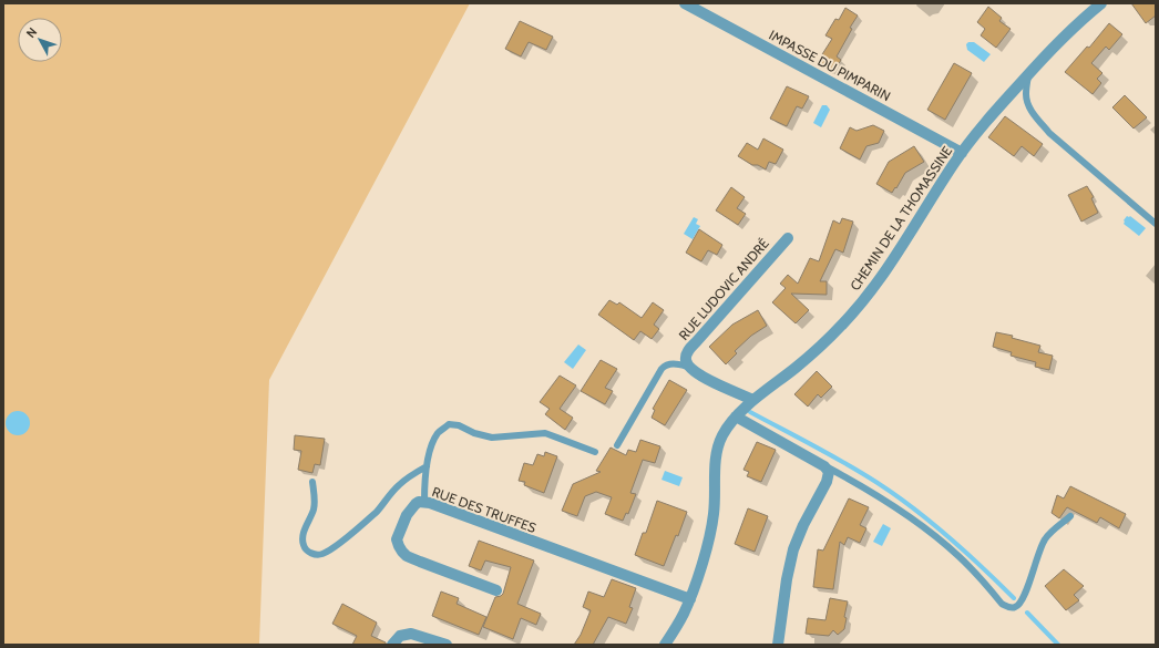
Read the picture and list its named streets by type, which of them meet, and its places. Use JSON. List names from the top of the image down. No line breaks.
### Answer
{"streets":{"street":["IMPASSE DU PIMPARIN","CHEMIN DE LA THOMASSINE","RUE LUDOVIC ANDRÉ","RUE DES TRUFFES"]},"crossings":[["IMPASSE DU PIMPARIN","CHEMIN DE LA THOMASSINE"],["CHEMIN DE LA THOMASSINE","RUE DES TRUFFES"]],"north":"top left"}
